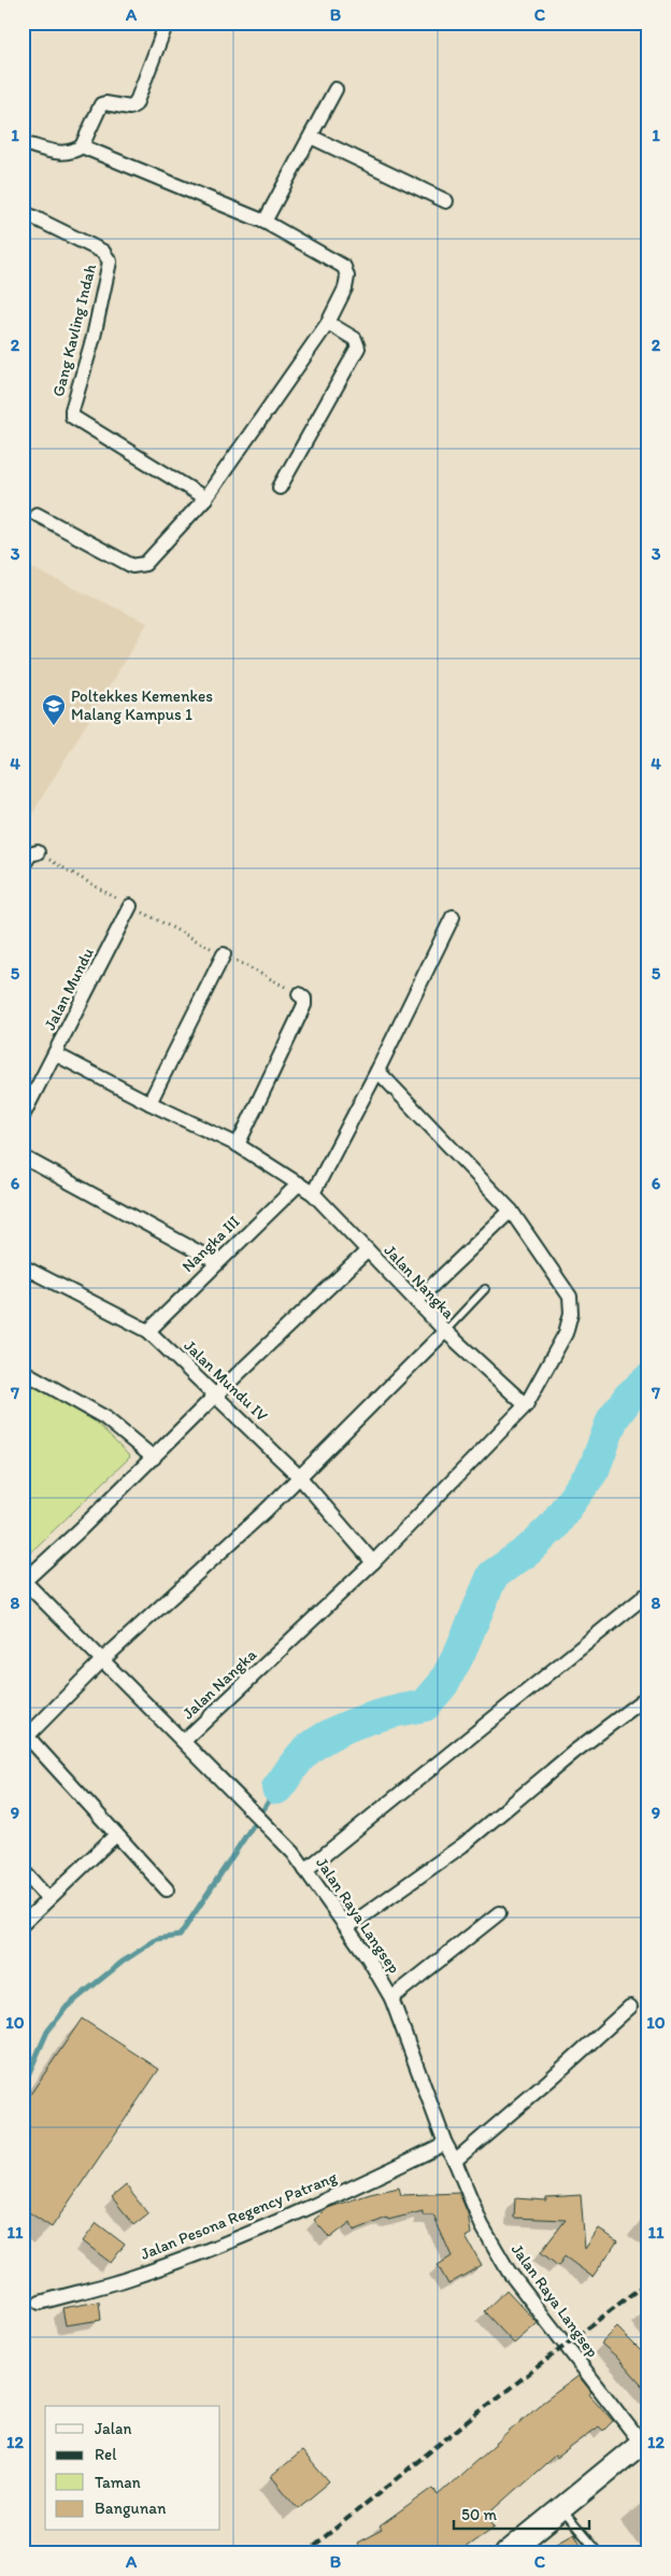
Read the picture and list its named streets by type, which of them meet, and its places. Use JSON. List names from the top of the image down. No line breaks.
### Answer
{"streets":{"street":["Gang Kavling Indah","Jalan Mundu","Nangka III","Jalan Nangka","Jalan Mundu IV","Jalan Raya Langsep","Jalan Pesona Regency Patrang"]},"crossings":[["Jalan Mundu","Jalan Nangka"],["Nangka III","Jalan Nangka"],["Nangka III","Jalan Mundu IV"],["Jalan Nangka","Jalan Mundu IV"],["Jalan Nangka","Jalan Raya Langsep"],["Jalan Raya Langsep","Jalan Pesona Regency Patrang"]],"places":{"school or university":["Poltekkes Kemenkes Malang Kampus 1"]},"legend":["Jalan","Rel","Taman","Bangunan"],"scale_bar":"50 m","grid":{"columns":["A","B","C"],"rows":["1","2","3","4","5","6","7","8","9","10","11","12"]}}
